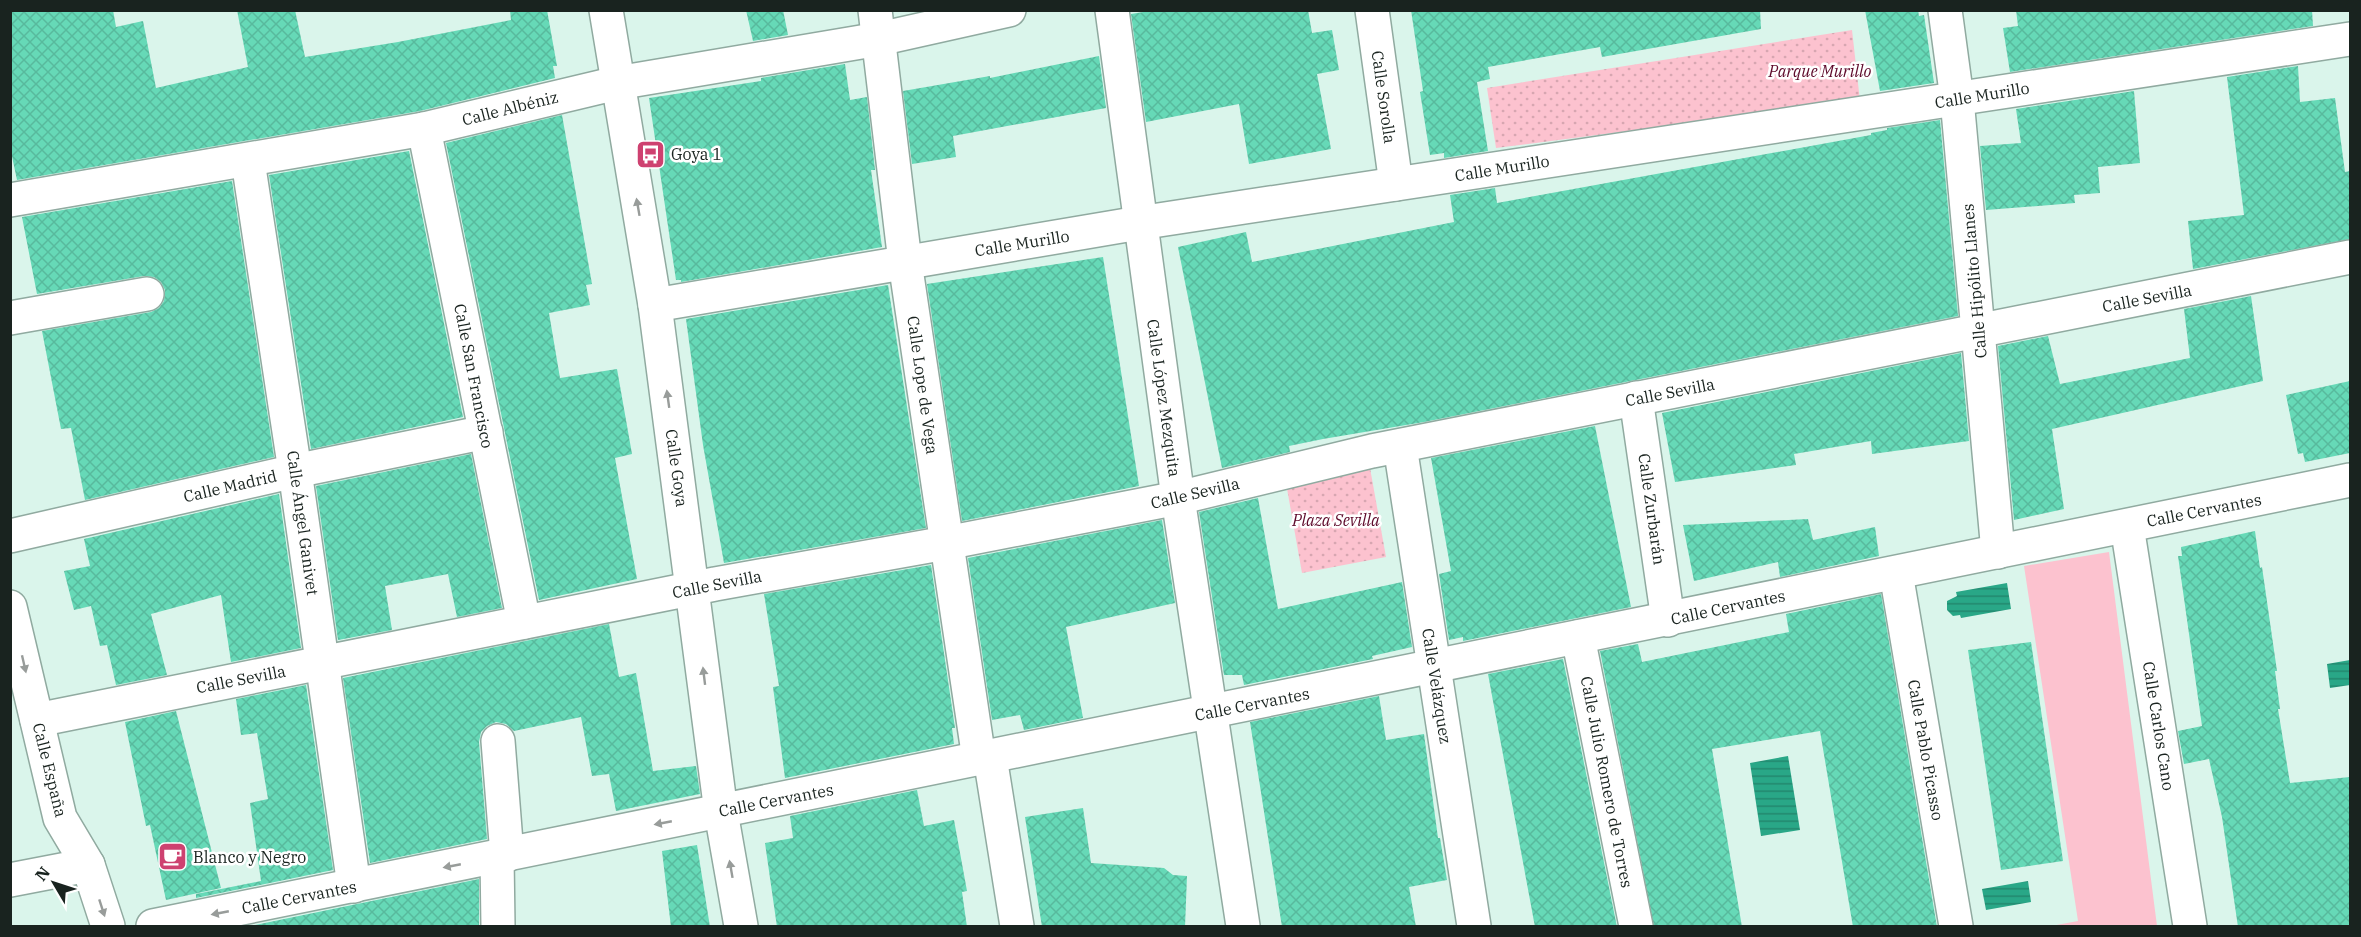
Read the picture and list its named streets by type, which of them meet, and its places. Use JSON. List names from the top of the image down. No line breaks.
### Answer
{"streets":{"street":["Calle Murillo","Calle Sorolla","Calle Albéniz","Calle Hipólito Llanes","Calle Sevilla","Calle San Francisco","Calle Lope de Vega","Calle López Mezquita","Calle Goya","Calle Madrid","Calle Zurbarán","Calle Cervantes","Calle Ángel Ganivet","Calle Velázquez","Calle Carlos Cano","Calle Pablo Picasso","Calle España","Calle Julio Romero de Torres"]},"crossings":[["Calle Murillo","Calle Sorolla"],["Calle Murillo","Calle Hipólito Llanes"],["Calle Murillo","Calle Lope de Vega"],["Calle Murillo","Calle López Mezquita"],["Calle Murillo","Calle Goya"],["Calle Albéniz","Calle San Francisco"],["Calle Albéniz","Calle Lope de Vega"],["Calle Albéniz","Calle Goya"],["Calle Albéniz","Calle Ángel Ganivet"],["Calle Hipólito Llanes","Calle Sevilla"],["Calle Hipólito Llanes","Calle Cervantes"],["Calle Sevilla","Calle San Francisco"],["Calle Sevilla","Calle Lope de Vega"],["Calle Sevilla","Calle López Mezquita"],["Calle Sevilla","Calle Goya"],["Calle Sevilla","Calle Zurbarán"],["Calle Sevilla","Calle Ángel Ganivet"],["Calle Sevilla","Calle Velázquez"],["Calle Sevilla","Calle España"],["Calle San Francisco","Calle Madrid"],["Calle Lope de Vega","Calle Cervantes"],["Calle López Mezquita","Calle Cervantes"],["Calle Goya","Calle Cervantes"],["Calle Madrid","Calle Ángel Ganivet"],["Calle Zurbarán","Calle Cervantes"],["Calle Cervantes","Calle Ángel Ganivet"],["Calle Cervantes","Calle Velázquez"],["Calle Cervantes","Calle Carlos Cano"],["Calle Cervantes","Calle Pablo Picasso"],["Calle Cervantes","Calle Julio Romero de Torres"]],"one_way":["Calle Goya","Calle España"],"parks":["Parque Murillo","Plaza Sevilla"],"places":{"bus stop":["Goya 1"],"cafe":["Blanco y Negro"]},"north":"top left"}
